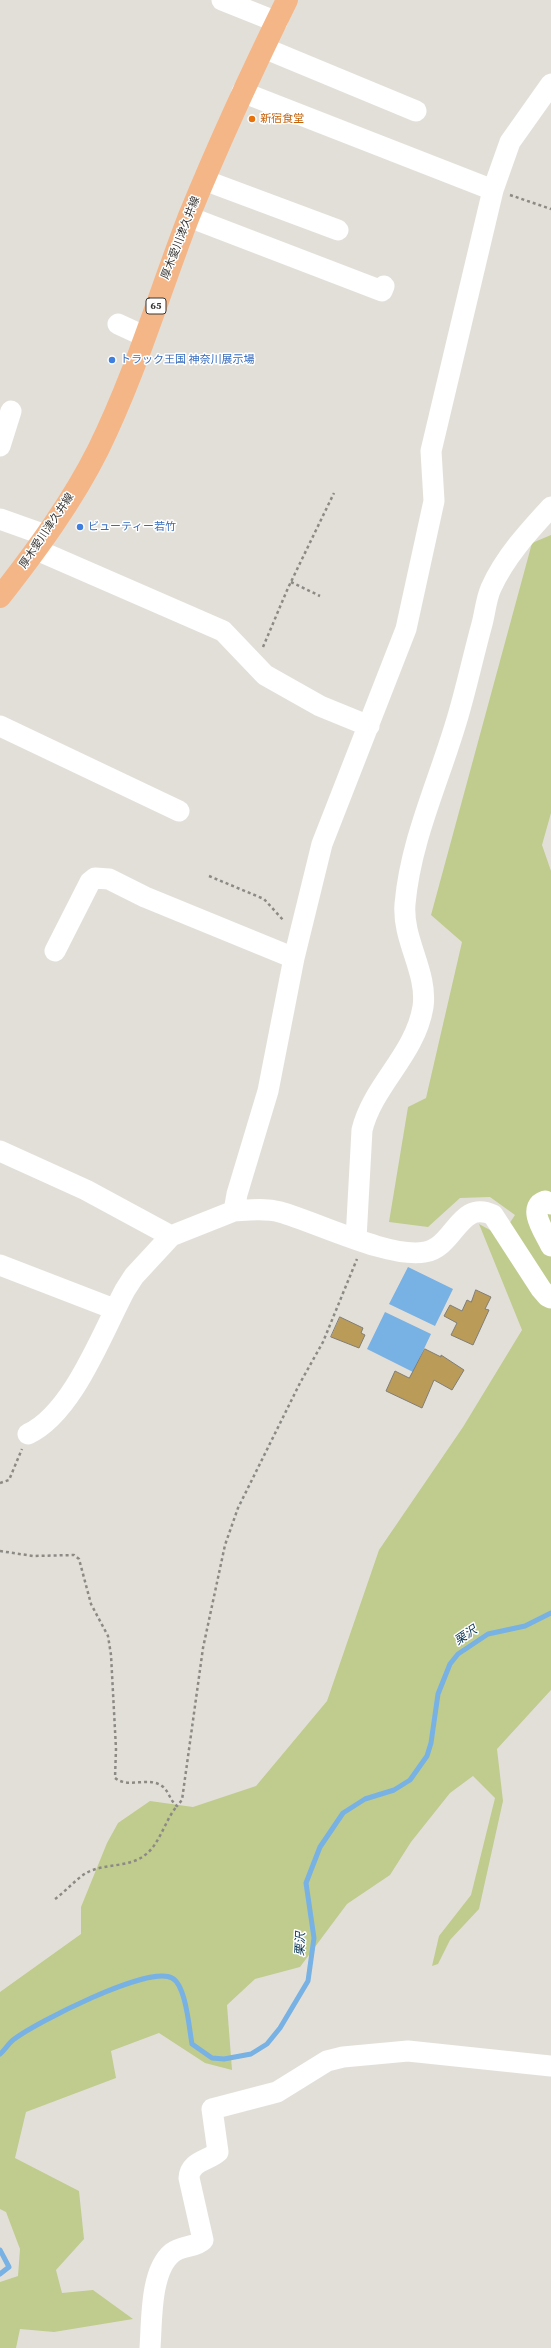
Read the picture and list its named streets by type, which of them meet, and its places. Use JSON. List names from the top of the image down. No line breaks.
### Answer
{"streets":{"main road":["厚木愛川津久井線","65"]},"water":["栗沢"],"places":["新宿食堂","トラック王国 神奈川展示場","ビューティー若竹"]}
